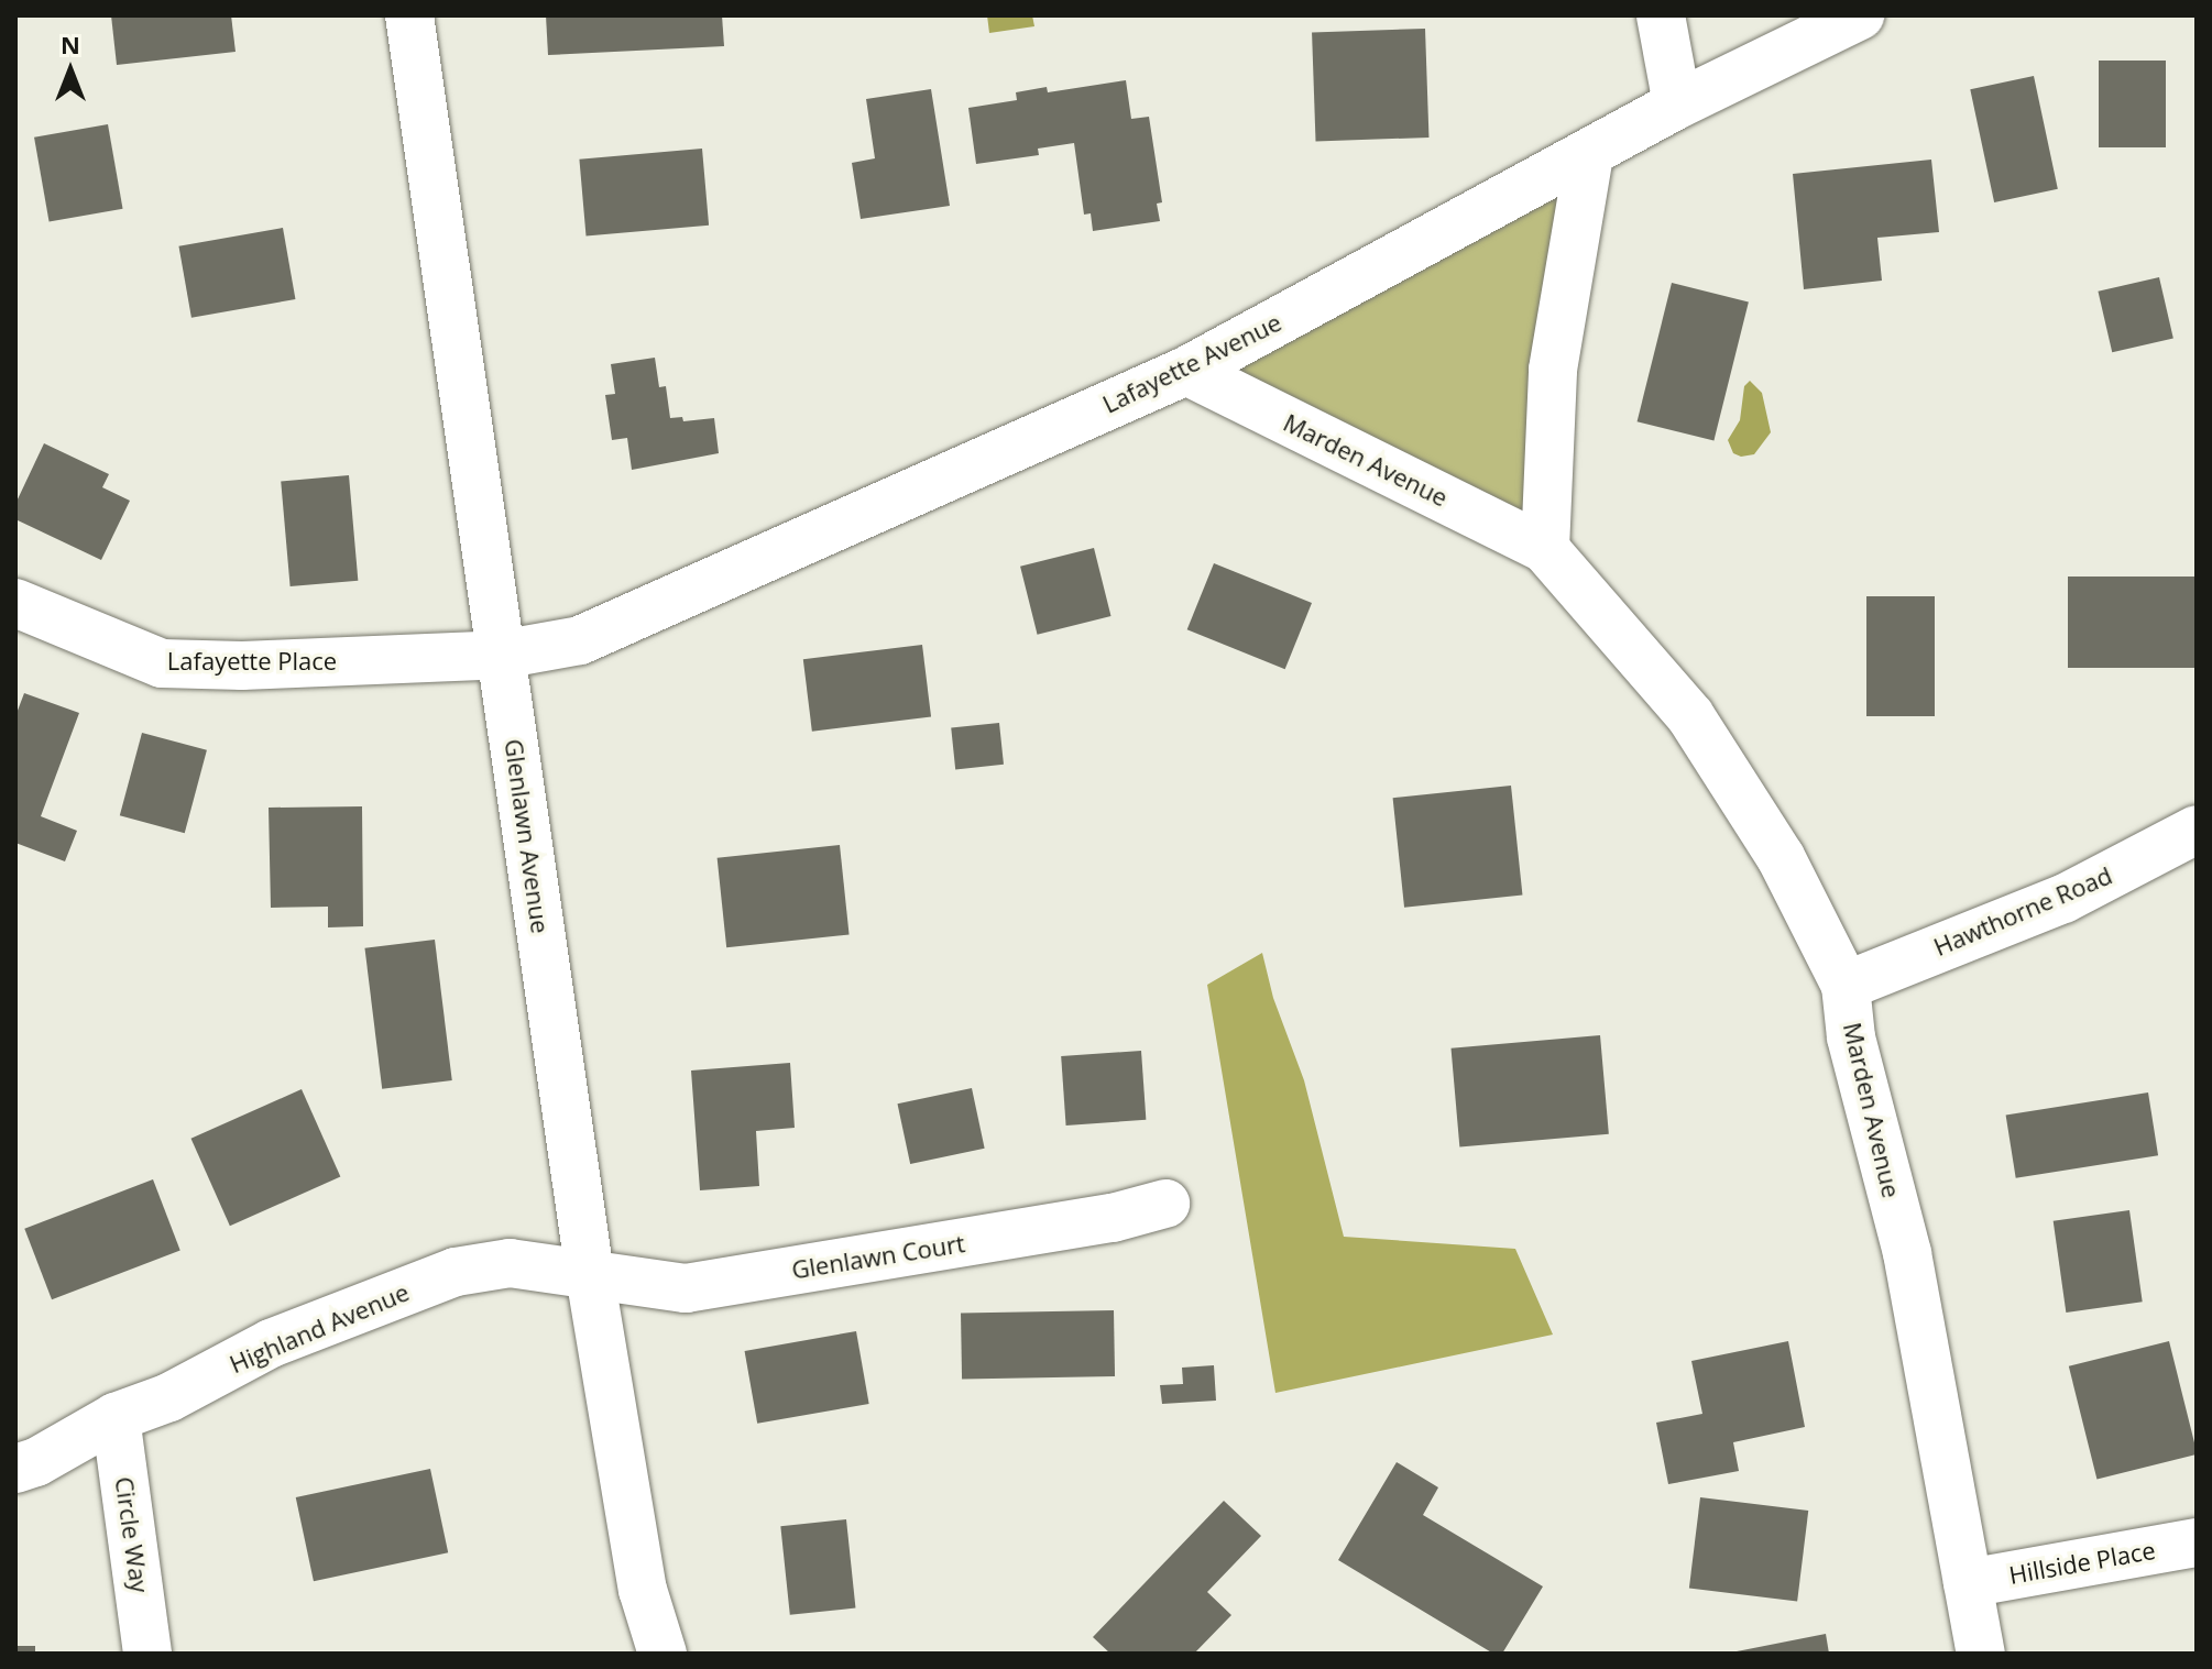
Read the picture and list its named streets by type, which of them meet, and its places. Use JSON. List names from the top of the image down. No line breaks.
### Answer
{"streets":{"street":["Lafayette Avenue","Marden Avenue","Lafayette Place","Glenlawn Avenue","Hawthorne Road","Glenlawn Court","Highland Avenue","Circle Way","Hillside Place"]},"crossings":[["Lafayette Avenue","Marden Avenue"],["Lafayette Avenue","Lafayette Place"],["Lafayette Avenue","Glenlawn Avenue"],["Marden Avenue","Hawthorne Road"],["Marden Avenue","Hillside Place"],["Lafayette Place","Glenlawn Avenue"],["Glenlawn Avenue","Glenlawn Court"],["Glenlawn Avenue","Highland Avenue"],["Glenlawn Court","Highland Avenue"],["Highland Avenue","Circle Way"]],"north":"top"}
